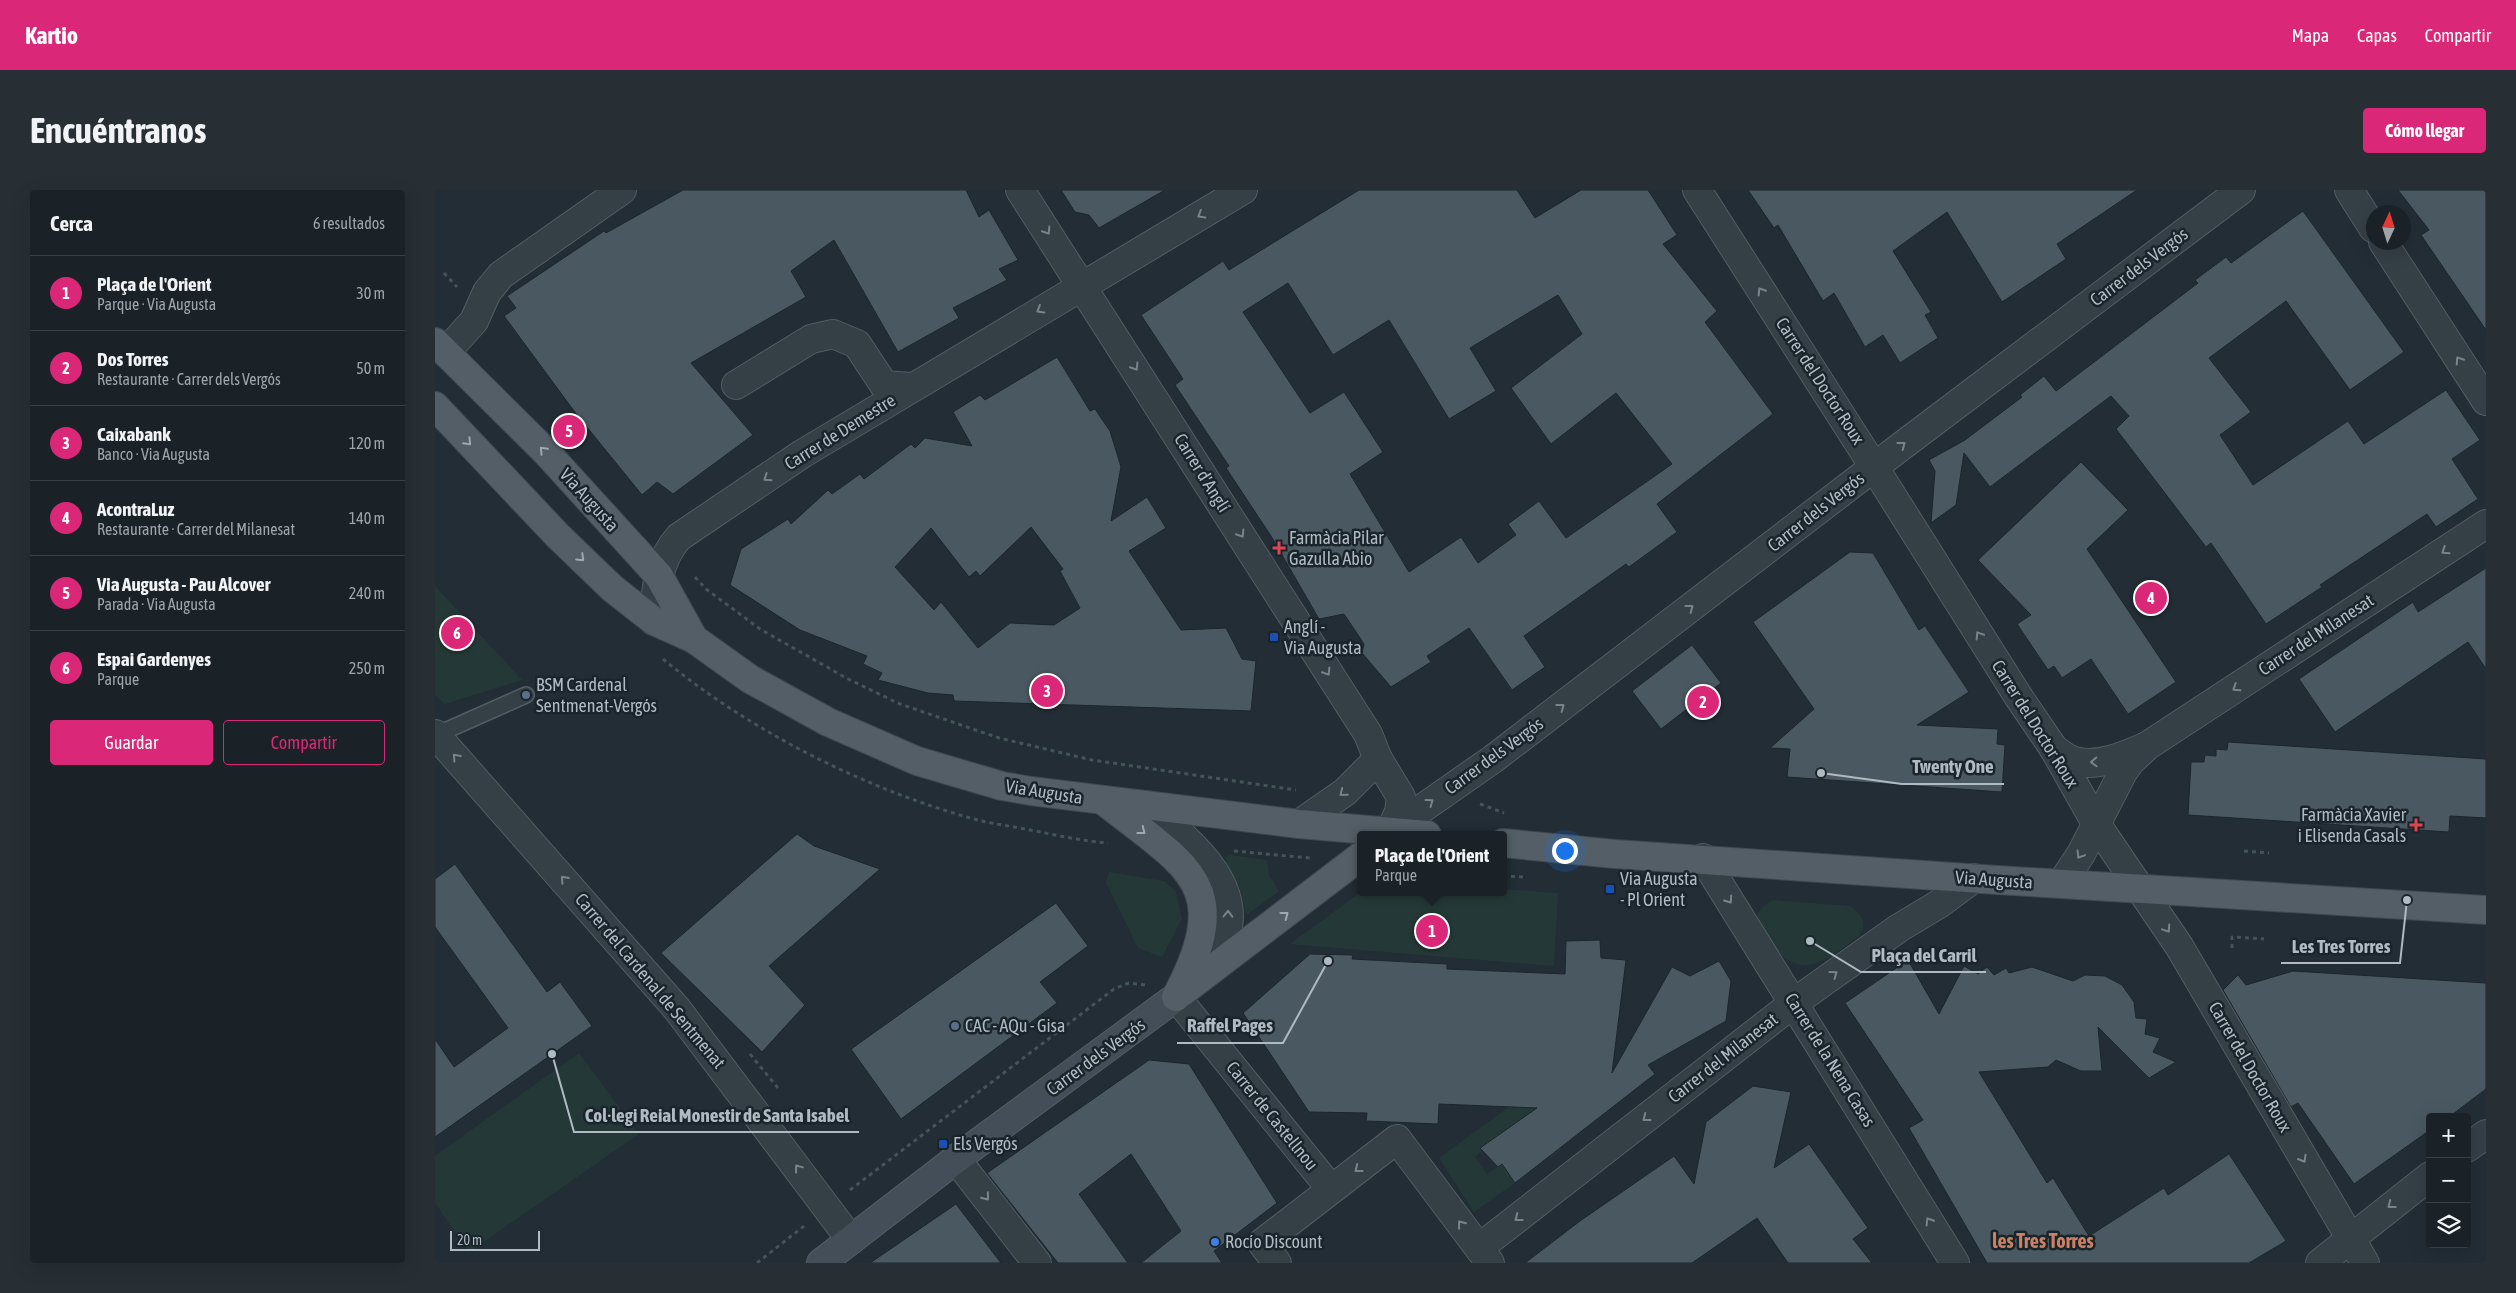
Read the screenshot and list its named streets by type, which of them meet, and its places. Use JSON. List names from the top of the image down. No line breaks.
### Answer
{"streets":{"main road":["Via Augusta"],"street":["Carrer dels Vergós","Carrer del Doctor Roux","Carrer de Demestre","Carrer d'Anglí","Carrer del Milanesat","Carrer del Cardenal de Sentmenat","Carrer de la Nena Casas","Carrer de Castellnou"]},"crossings":[["Carrer dels Vergós","Carrer del Doctor Roux"],["Carrer dels Vergós","Via Augusta"],["Carrer dels Vergós","Carrer del Cardenal de Sentmenat"],["Carrer dels Vergós","Carrer de Castellnou"],["Carrer del Doctor Roux","Via Augusta"],["Carrer del Doctor Roux","Carrer del Milanesat"],["Carrer de Demestre","Carrer d'Anglí"],["Carrer de Demestre","Via Augusta"],["Via Augusta","Carrer del Milanesat"],["Via Augusta","Carrer de la Nena Casas"],["Carrer del Milanesat","Carrer de la Nena Casas"]],"one_way":["Carrer dels Vergós","Carrer de Demestre","Carrer d'Anglí","Carrer del Cardenal de Sentmenat"],"districts":["les Tres Torres"],"places":{"health":["Farmàcia Pilar Gazulla Abio","Farmàcia Xavier i Elisenda Casals"],"transit":["Anglí - Via Augusta","Via Augusta - Pl Orient","Els Vergós"],"other":["BSM Cardenal Sentmenat-Vergós","Twenty One","Les Tres Torres","Plaça del Carril","Raffel Pages","CAC - AQu - Gisa","Col·legi Reial Monestir de Santa Isabel","Rocío Discount"]},"scale_bar":"20 m","north":"top","page":{"header":"Kartio","nav":["Mapa","Capas","Compartir"],"buttons":["Cómo llegar",["Guardar","Compartir"]],"title":"Encuéntranos","heading":["Cerca","6 resultados"],"list":[{"mark":"1","name":"Plaça de l'Orient","note":"Parque · Via Augusta","value":"30 m"},{"mark":"2","name":"Dos Torres","note":"Restaurante · Carrer dels Vergós","value":"50 m"},{"mark":"3","name":"Caixabank","note":"Banco · Via Augusta","value":"120 m"},{"mark":"4","name":"AcontraLuz","note":"Restaurante · Carrer del Milanesat","value":"140 m"},{"mark":"5","name":"Via Augusta - Pau Alcover","note":"Parada · Via Augusta","value":"240 m"},{"mark":"6","name":"Espai Gardenyes","note":"Parque","value":"250 m"}],"pins":["5","4","6","3","2","1"],"popup":["Plaça de l'Orient","Parque"],"map_buttons":["+","−"],"scale":"20 m"}}
